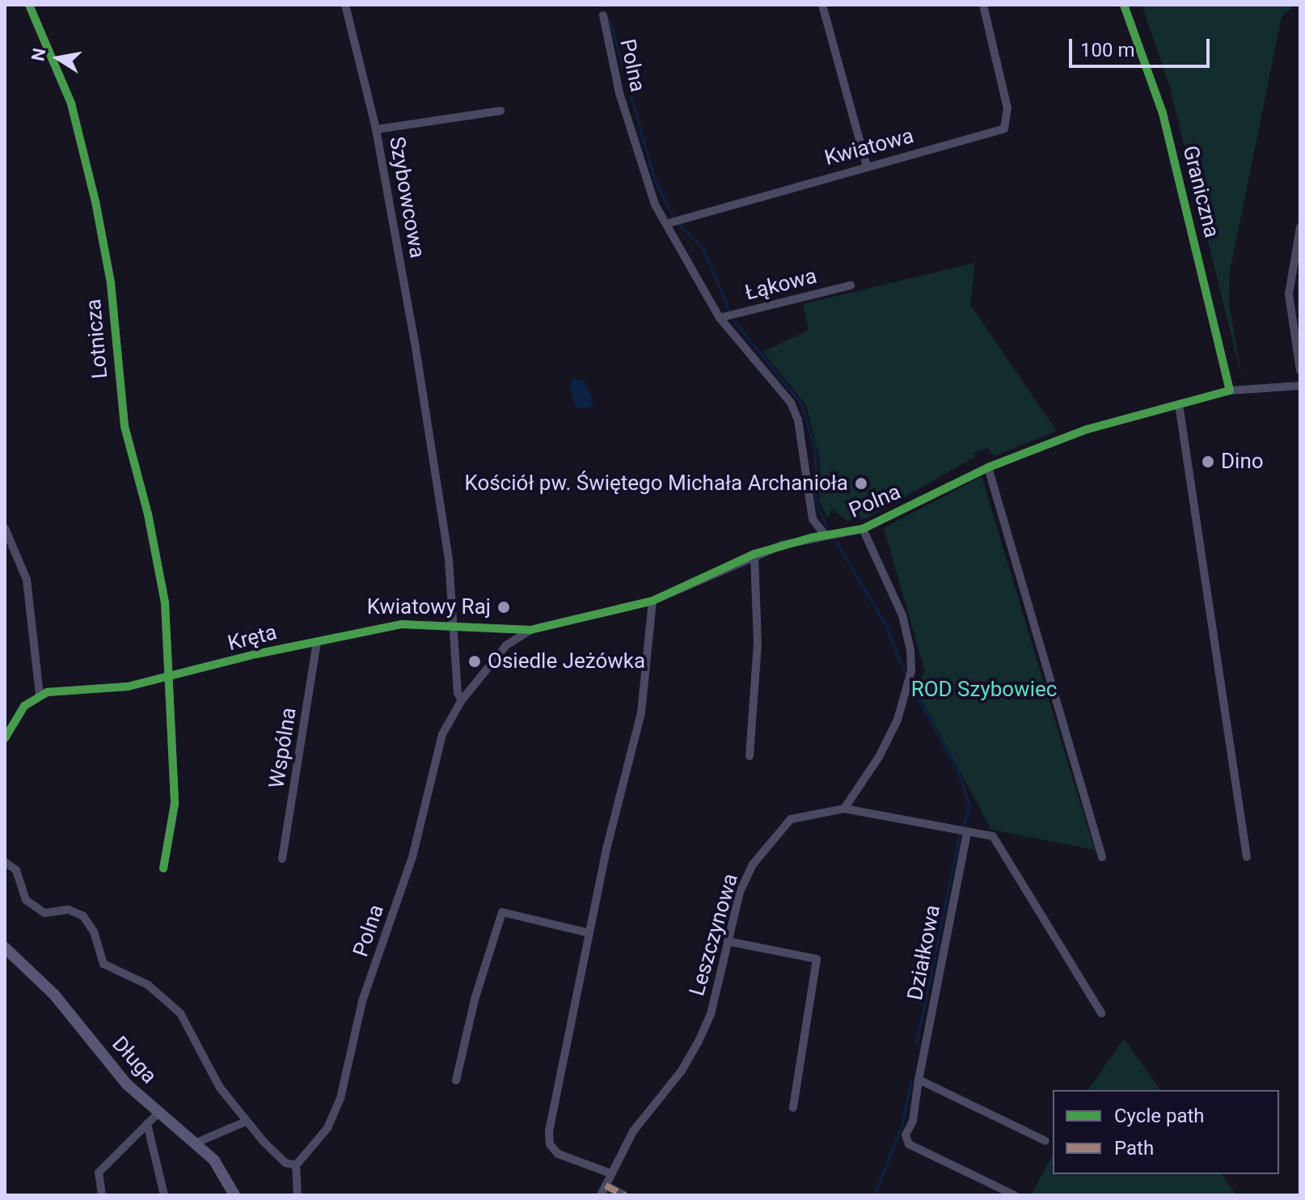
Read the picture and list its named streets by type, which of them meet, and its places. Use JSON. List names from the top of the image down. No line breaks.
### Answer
{"streets":{"street":["Polna","Kwiatowa","Graniczna","Szybowcowa","Łąkowa","Lotnicza","Kręta","Wspólna","Leszczynowa","Działkowa","Długa"]},"crossings":[["Polna","Kwiatowa"],["Polna","Graniczna"],["Polna","Łąkowa"],["Polna","Kręta"],["Szybowcowa","Kręta"],["Lotnicza","Kręta"],["Kręta","Wspólna"]],"parks":["ROD Szybowiec"],"places":["Dino","Kościół pw. Świętego Michała Archanioła","Kwiatowy Raj","Osiedle Jeżówka"],"legend":["Cycle path","Path"],"scale_bar":"100 m","north":"left"}
